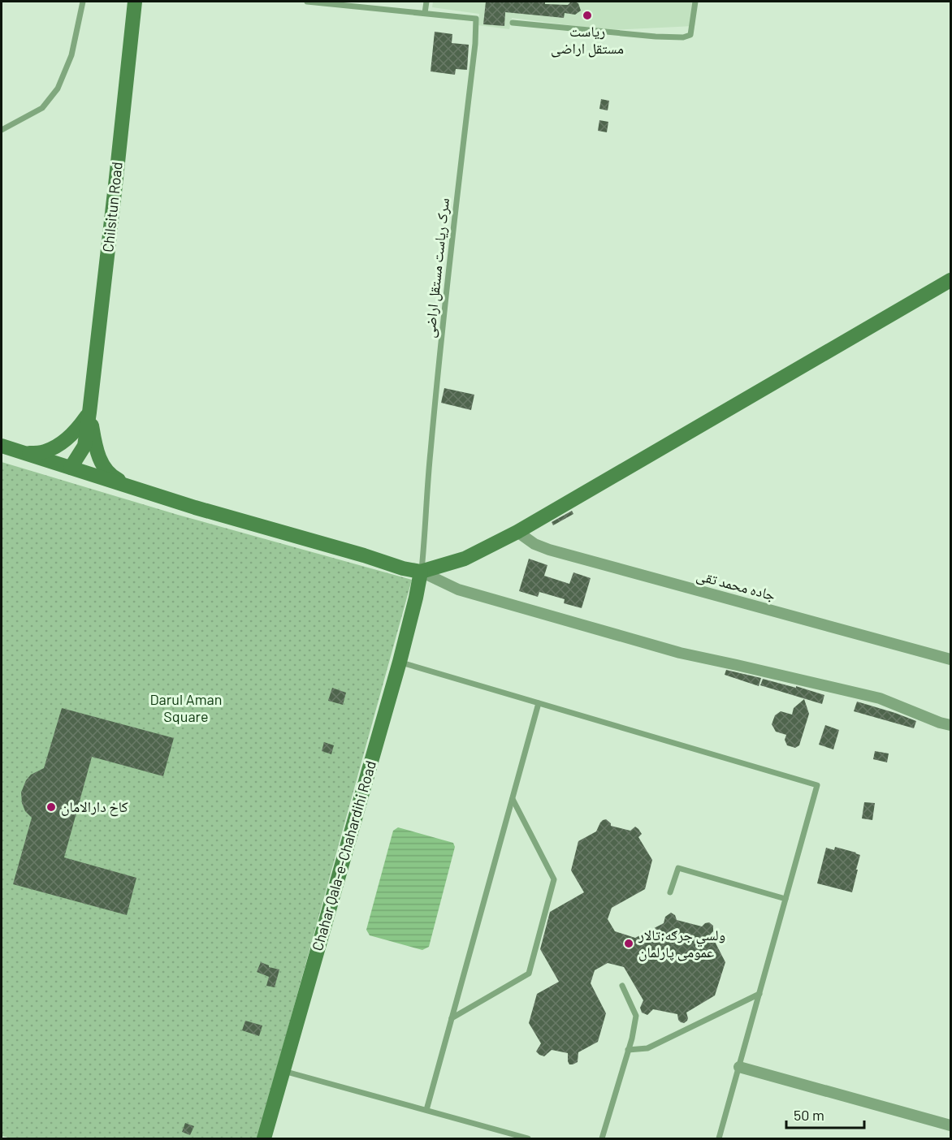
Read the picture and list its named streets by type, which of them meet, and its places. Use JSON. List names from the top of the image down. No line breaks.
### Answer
{"streets":{"main road":["Chilsitun Road","Chahar Qala-e-Chahardihi Road"],"street":["جاده محمد تقی"],"lane":["سرک ریاست مستقل اراضی"]},"crossings":[["سرک ریاست مستقل اراضی","Chahar Qala-e-Chahardihi Road"]],"parks":["Darul Aman Square"],"places":["ریاست مستقل اراضی","کاخ دارالامان","ولسي جرګه;تالار عمومی پارلمان"],"scale_bar":"50 m"}
